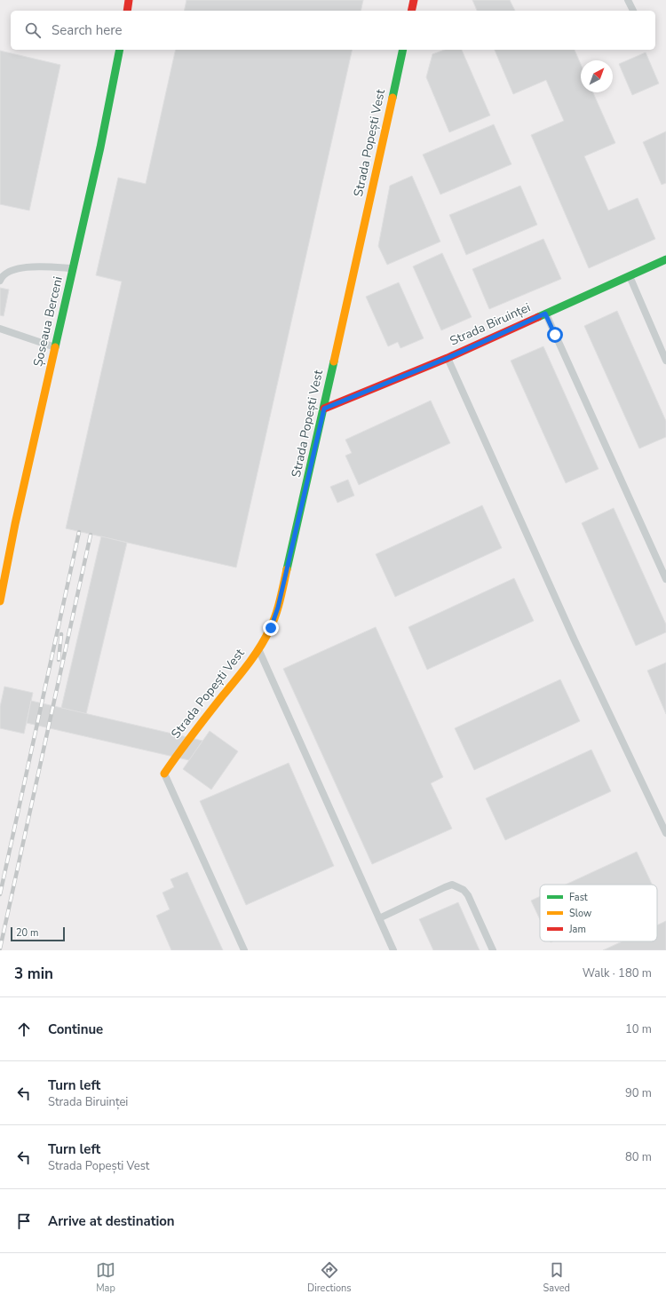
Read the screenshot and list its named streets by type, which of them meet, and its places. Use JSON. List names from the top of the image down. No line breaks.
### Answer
{"streets":{"street":["Strada Popești Vest","Șoseaua Berceni","Strada Biruinței"]},"crossings":[["Strada Popești Vest","Strada Biruinței"]],"legend":["Fast","Slow","Jam"],"scale_bar":"20 m","north":"top right","page":{"search":"Search here","scale":"20 m","heading":["3 min","Walk · 180 m"],"list":[["Continue","10 m"],["Turn left","Strada Biruinței","90 m"],["Turn left","Strada Popești Vest","80 m"],"Arrive at destination"],"nav":["Map","Directions","Saved"]}}
